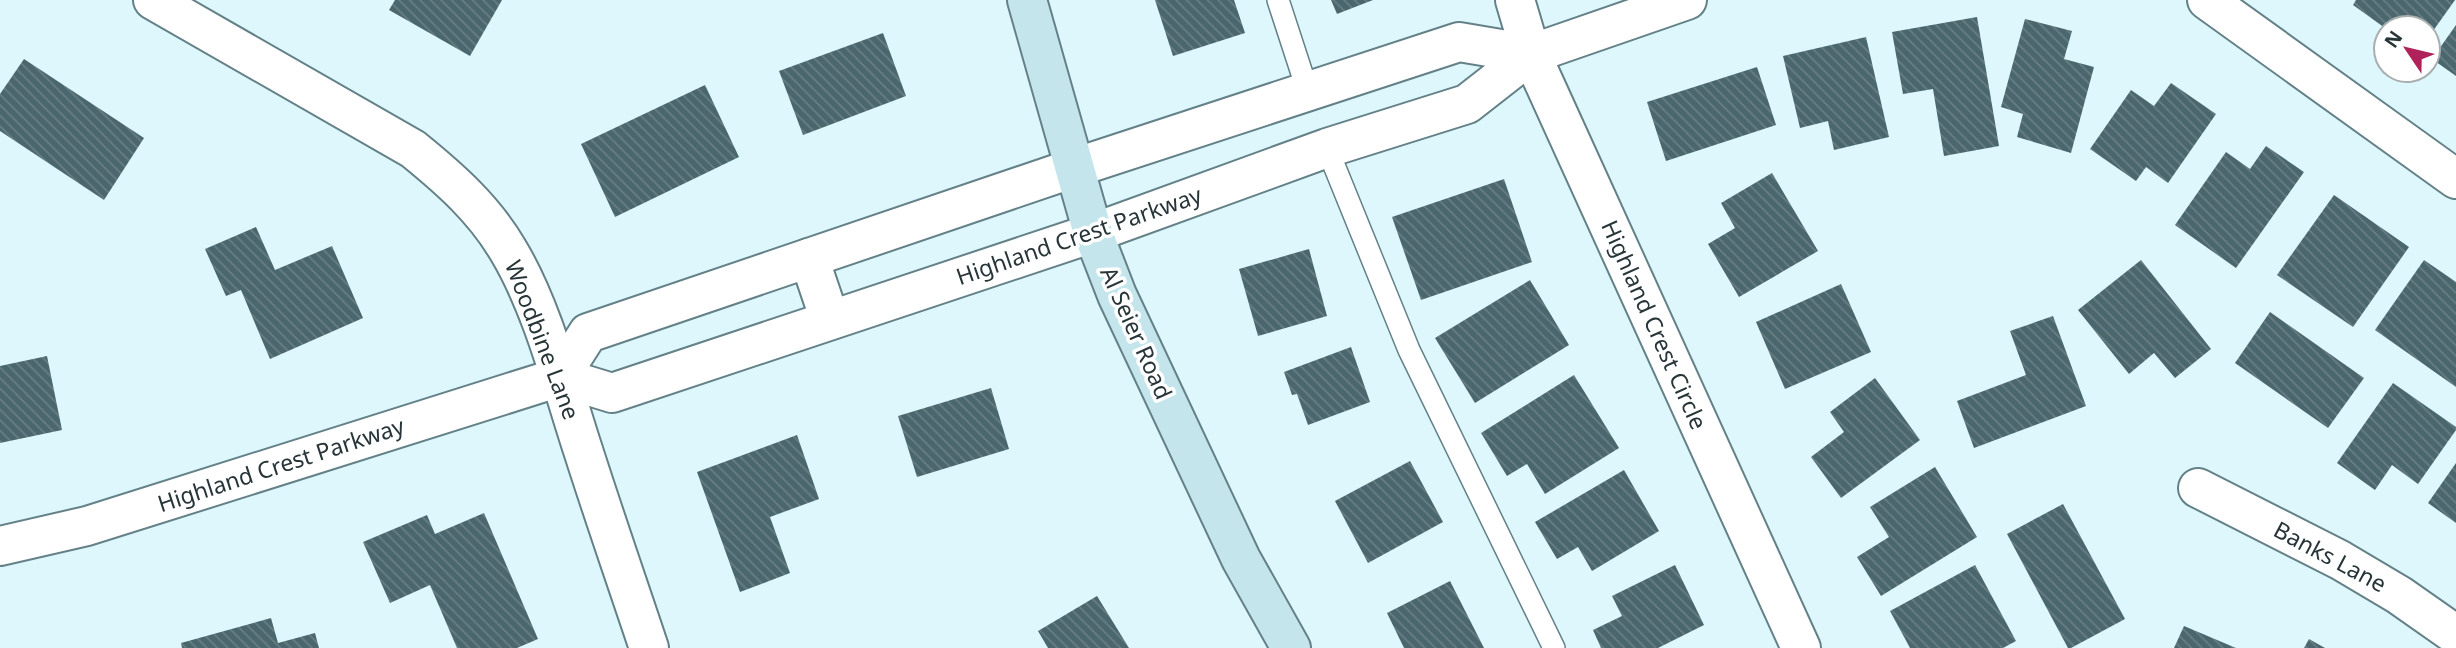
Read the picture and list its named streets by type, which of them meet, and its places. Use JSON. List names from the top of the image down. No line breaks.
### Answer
{"streets":{"street":["Highland Crest Parkway","Highland Crest Circle","Al Seier Road","Woodbine Lane","Banks Lane"]},"crossings":[["Highland Crest Parkway","Highland Crest Circle"],["Highland Crest Parkway","Al Seier Road"],["Highland Crest Parkway","Woodbine Lane"]],"north":"top left"}
